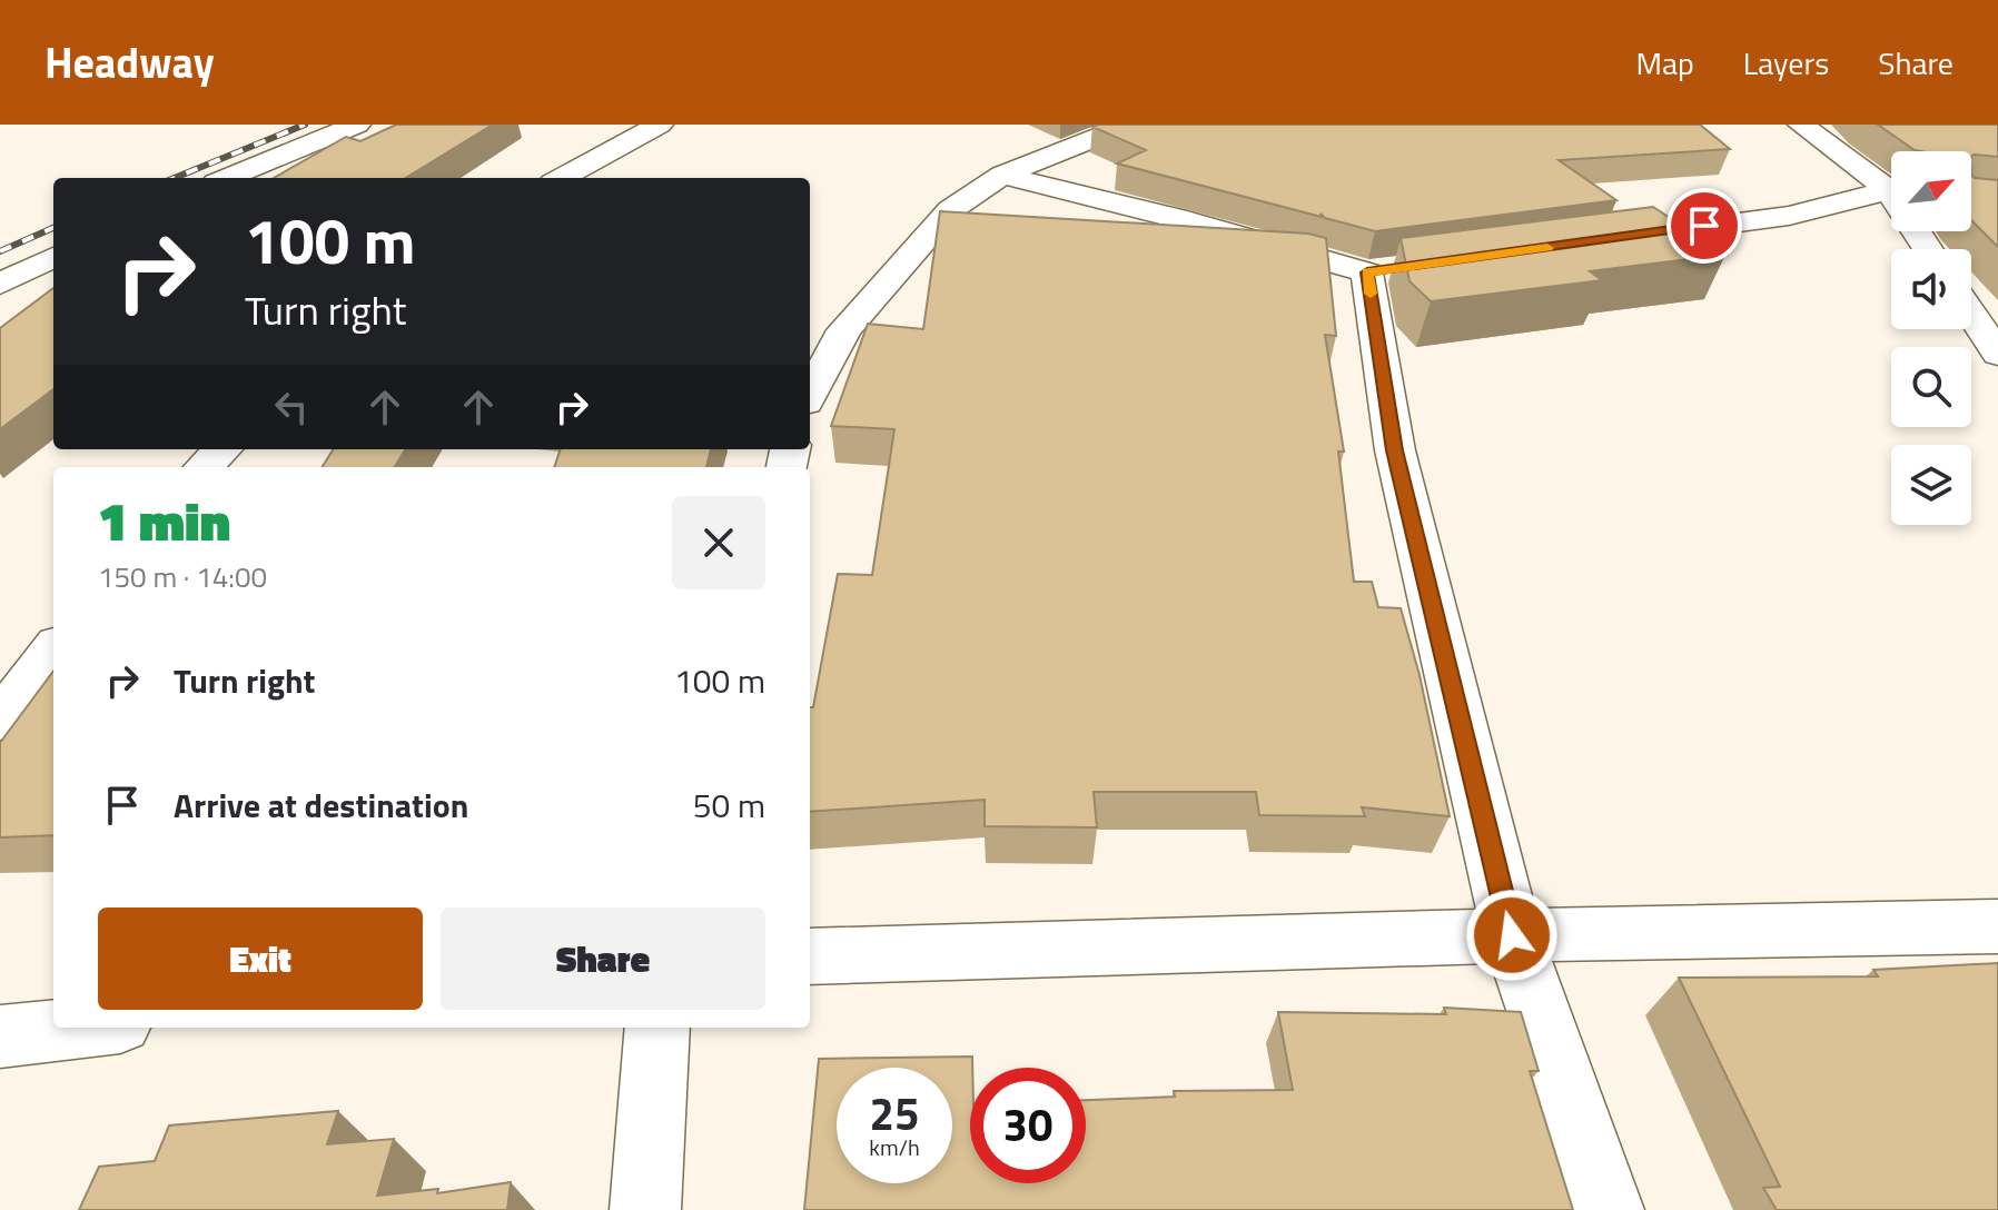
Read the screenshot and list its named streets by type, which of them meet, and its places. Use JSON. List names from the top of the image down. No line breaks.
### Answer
{"north":"top right","page":{"header":"Headway","nav":["Map","Layers","Share"],"turn":["100 m","Turn right"],"heading":["1 min","150 m · 14:00"],"list":[{"name":"Turn right","value":"100 m"},{"name":"Arrive at destination","value":"50 m"}],"buttons":["Exit","Share"],"speed":"25 km/h","limit":"30"}}
